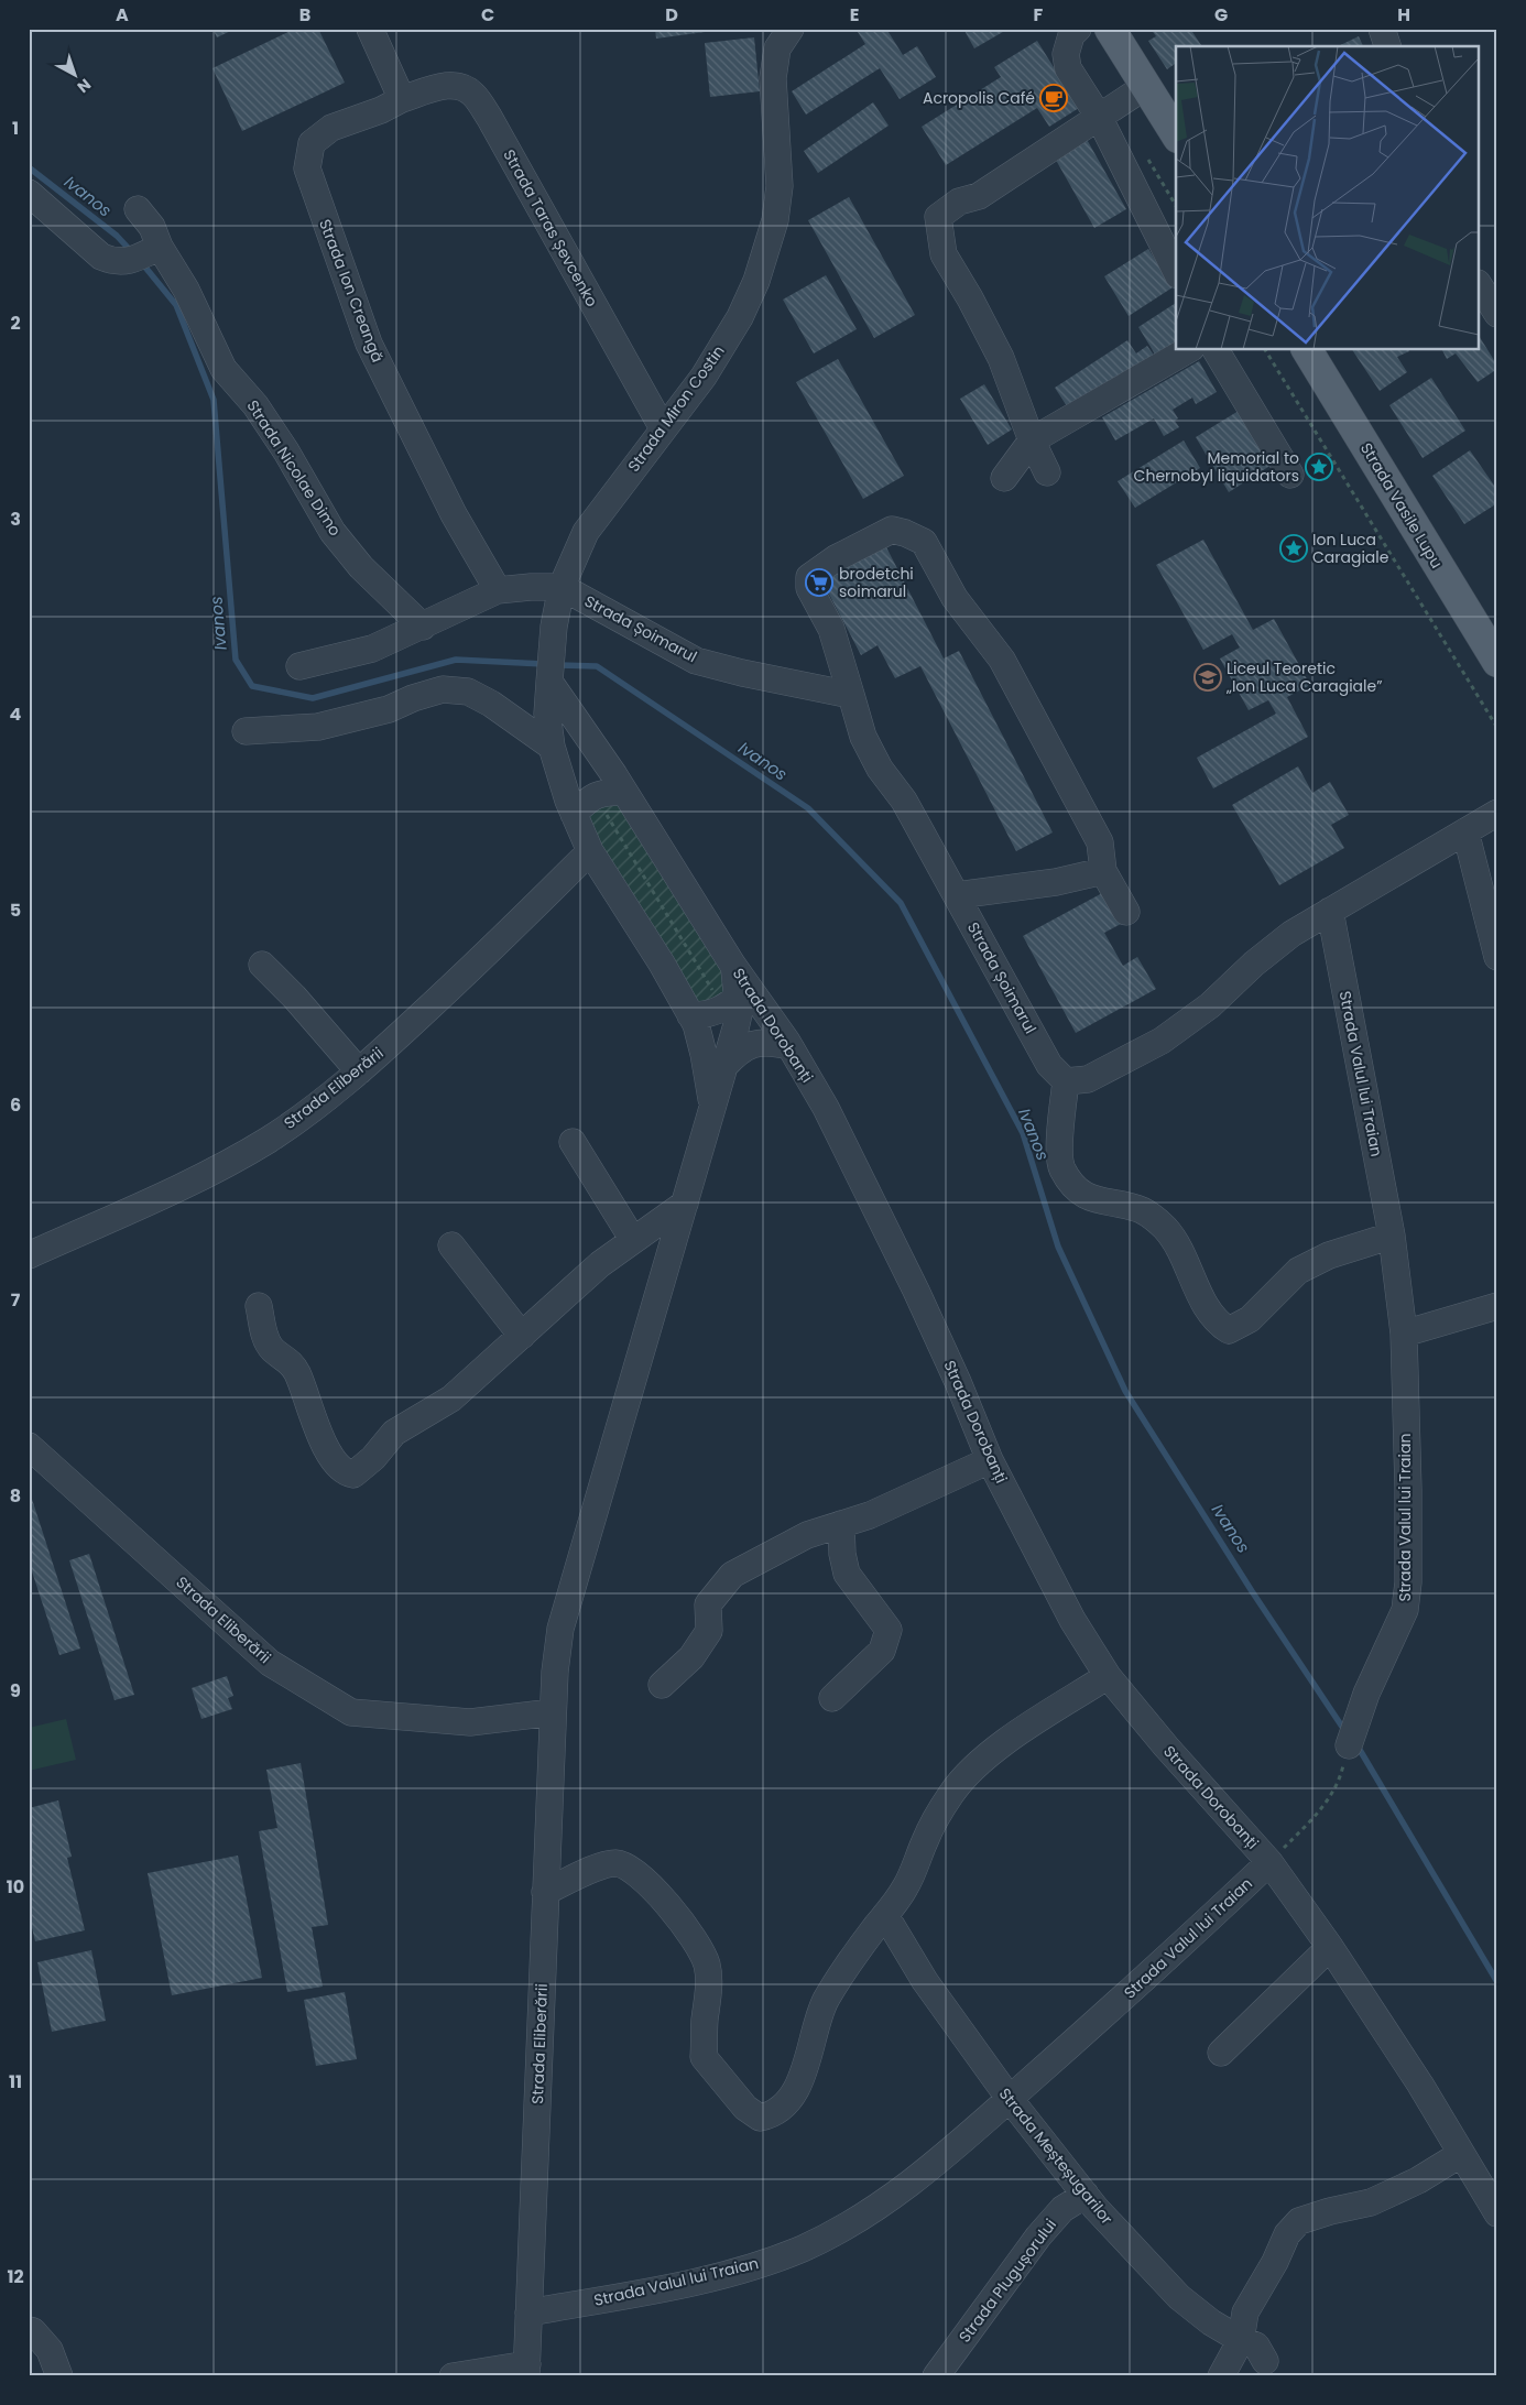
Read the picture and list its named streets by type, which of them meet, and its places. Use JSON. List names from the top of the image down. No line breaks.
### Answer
{"streets":{"main road":["Strada Vasile Lupu"],"street":["Strada Taras Șevcenko","Strada Ion Creangă","Strada Miron Costin","Strada Nicolae Dimo","Strada Șoimarul","Strada Dorobanți","Strada Valul lui Traian","Strada Eliberării","Strada Meșteșugarilor","Strada Plugușorului"]},"crossings":[["Strada Taras Șevcenko","Strada Ion Creangă"],["Strada Taras Șevcenko","Strada Miron Costin"],["Strada Miron Costin","Strada Șoimarul"],["Strada Dorobanți","Strada Valul lui Traian"],["Strada Dorobanți","Strada Eliberării"],["Strada Valul lui Traian","Strada Eliberării"],["Strada Valul lui Traian","Strada Meșteșugarilor"],["Strada Meșteșugarilor","Strada Plugușorului"]],"water":["Ivanos"],"places":{"cafe":["Acropolis Café"],"place":["Memorial to Chernobyl liquidators","Ion Luca Caragiale"],"supermarket":["brodetchi soimarul"],"school or university":["Liceul Teoretic „Ion Luca Caragiale”"]},"north":"bottom right","grid":{"columns":["A","B","C","D","E","F","G","H"],"rows":["1","2","3","4","5","6","7","8","9","10","11","12"]}}
